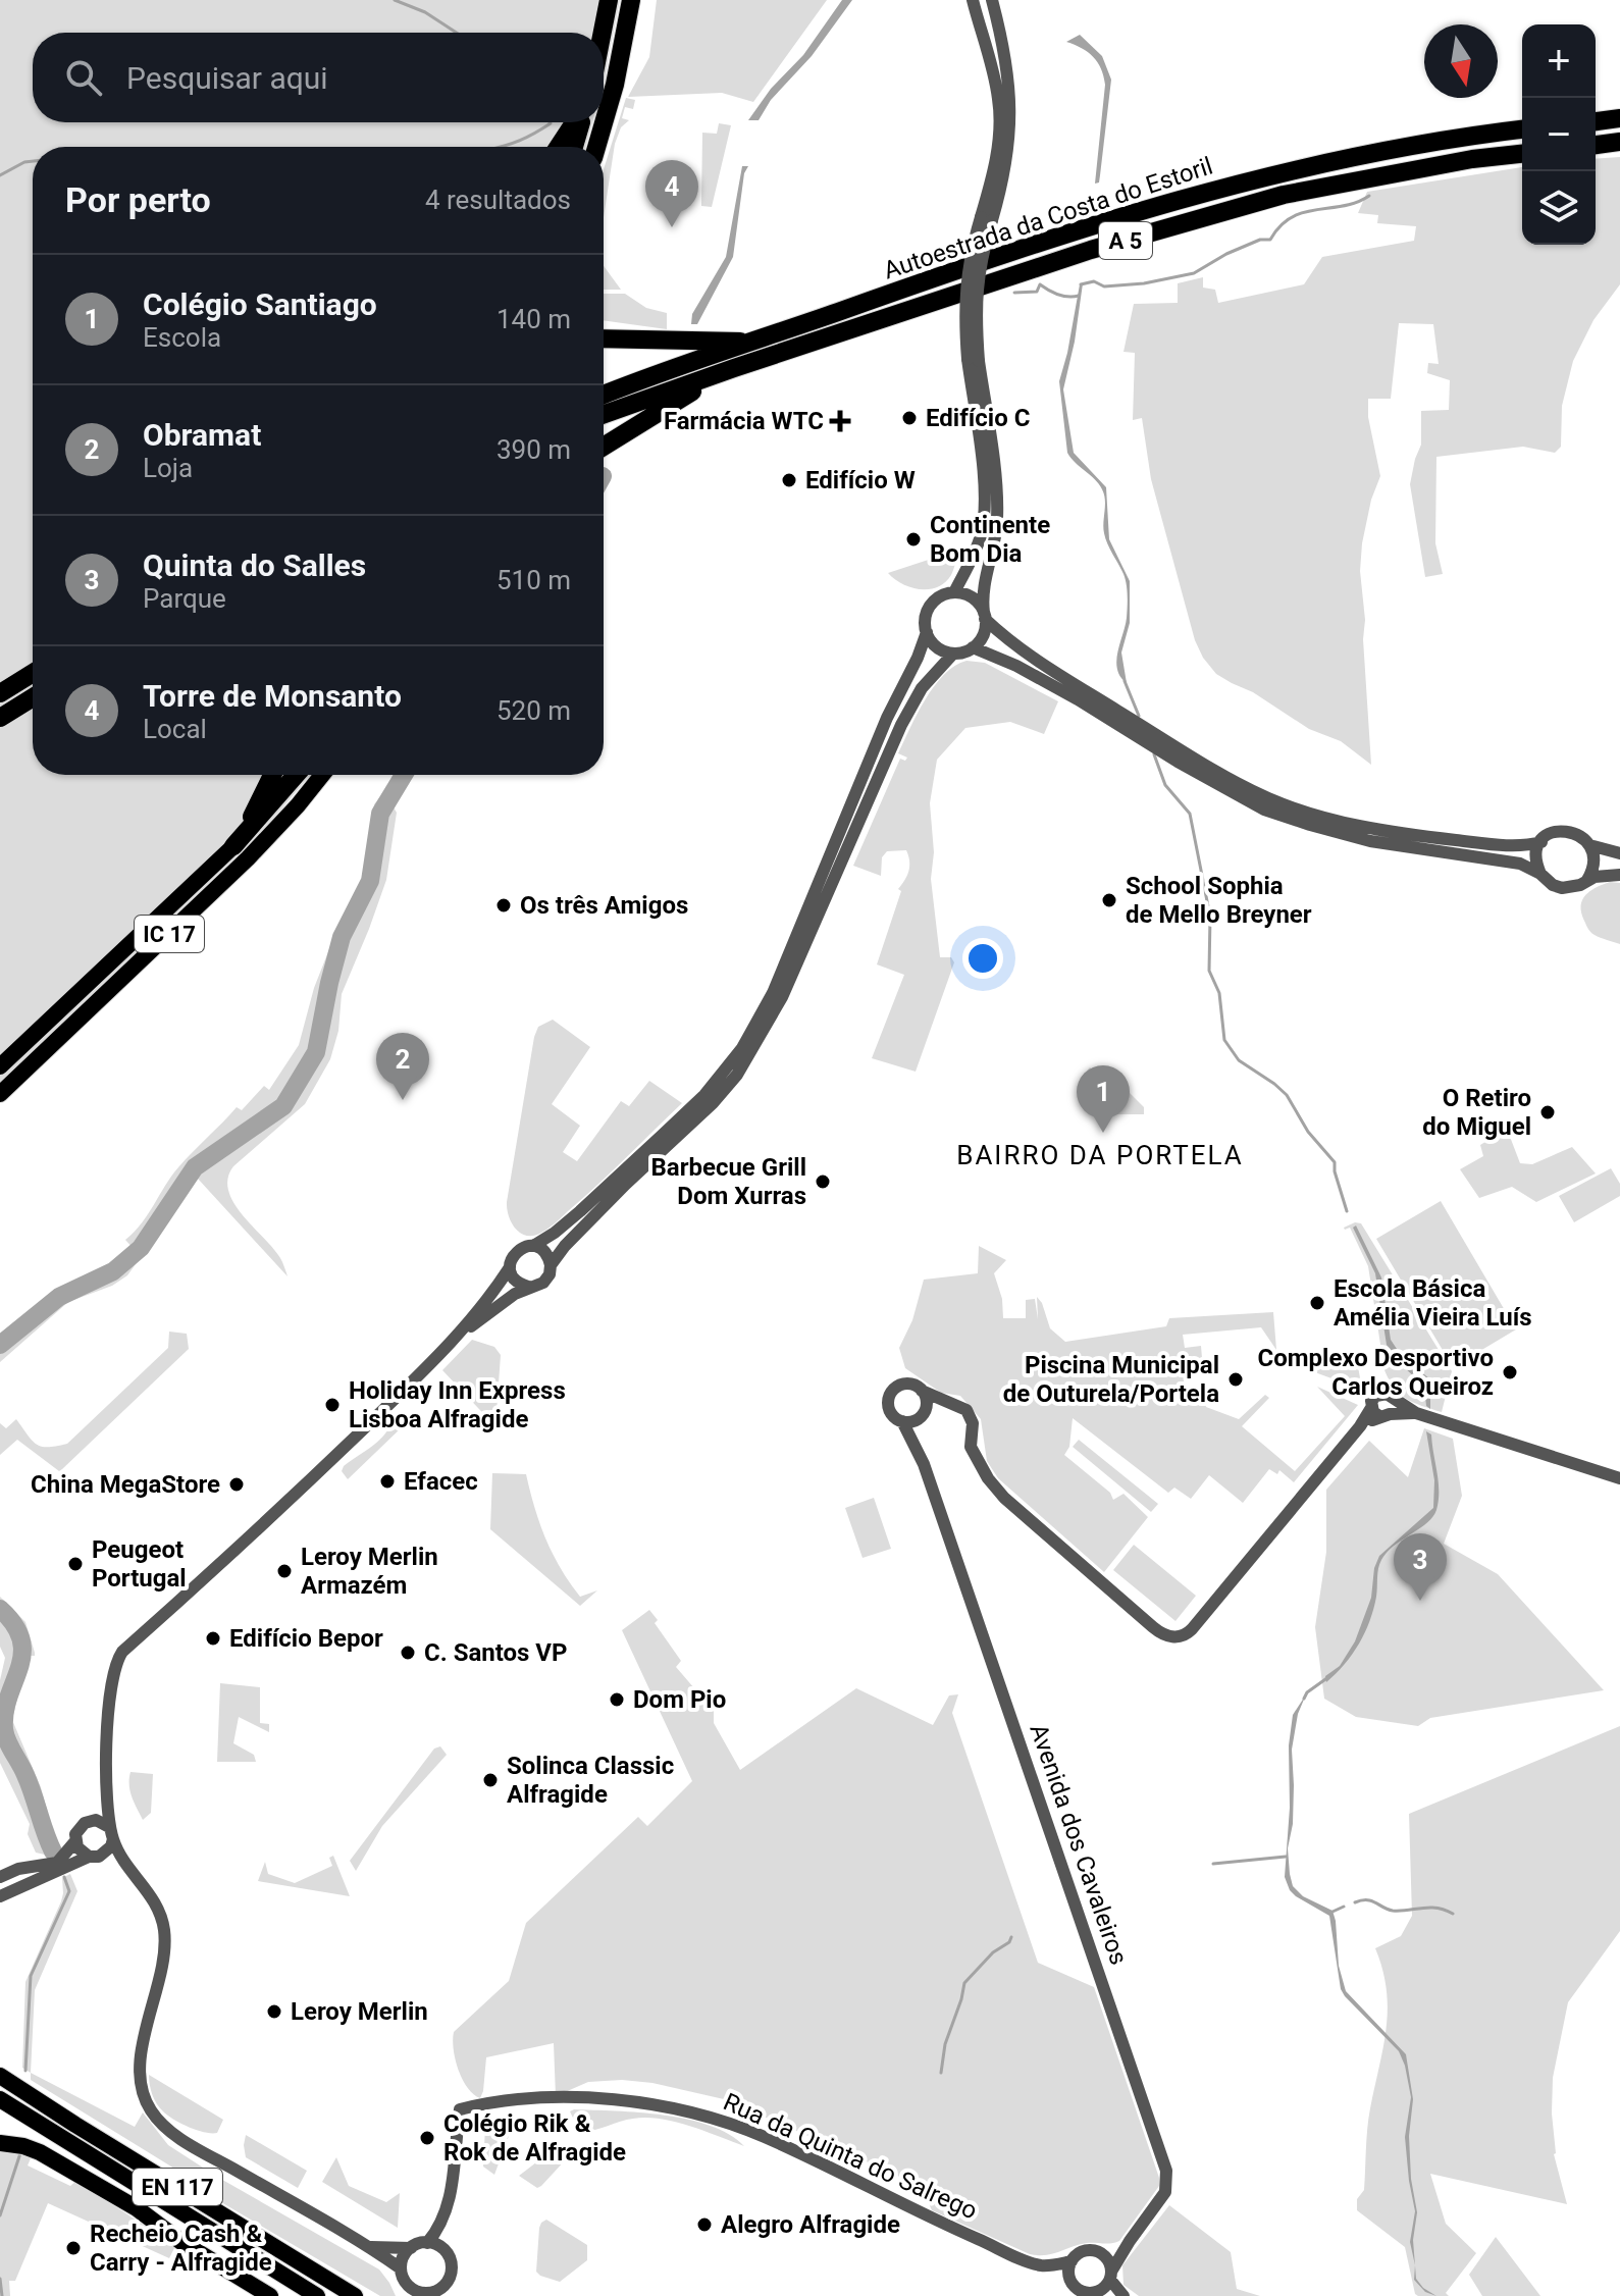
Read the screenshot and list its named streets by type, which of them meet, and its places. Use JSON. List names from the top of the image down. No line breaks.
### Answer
{"streets":{"highway":["Autoestrada da Costa do Estoril","A 5","IC 17","EN 117"],"street":["Avenida dos Cavaleiros","Rua da Quinta do Salrego"]},"crossings":[["Avenida dos Cavaleiros","Rua da Quinta do Salrego"]],"districts":["BAIRRO DA PORTELA"],"places":{"other":["Edifício C","Edifício W","Continente Bom Dia","School Sophia de Mello Breyner","Os três Amigos","O Retiro do Miguel","Barbecue Grill Dom Xurras","Escola Básica Amélia Vieira Luís","Complexo Desportivo Carlos Queiroz","Piscina Municipal de Outurela/Portela","Holiday Inn Express Lisboa Alfragide","Efacec","China MegaStore","Peugeot Portugal","Leroy Merlin Armazém","Edifício Bepor","C. Santos VP","Dom Pio","Solinca Classic Alfragide","Leroy Merlin","Colégio Rik & Rok de Alfragide","Alegro Alfragide","Recheio Cash & Carry - Alfragide"],"health":["Farmácia WTC"]},"north":"bottom","page":{"map_buttons":["+","−"],"search":"Pesquisar aqui","heading":["Por perto","4 resultados"],"pins":["4","2","1","3"],"list":[{"mark":"1","name":"Colégio Santiago","note":"Escola","value":"140 m"},{"mark":"2","name":"Obramat","note":"Loja","value":"390 m"},{"mark":"3","name":"Quinta do Salles","note":"Parque","value":"510 m"},{"mark":"4","name":"Torre de Monsanto","note":"Local","value":"520 m"}]}}
